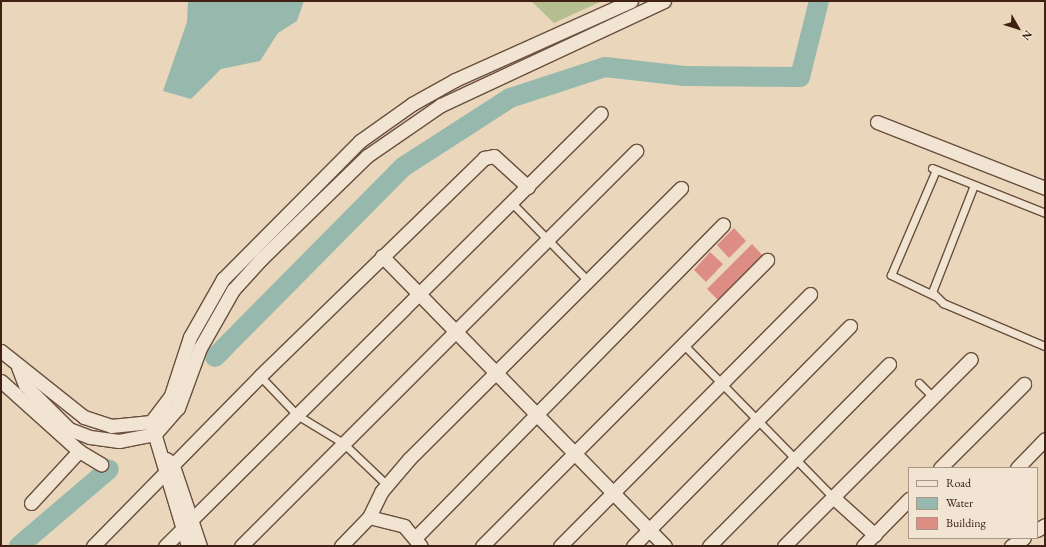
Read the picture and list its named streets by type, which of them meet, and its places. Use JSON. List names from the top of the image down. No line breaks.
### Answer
{"legend":["Road","Water","Building"],"north":"bottom right"}
